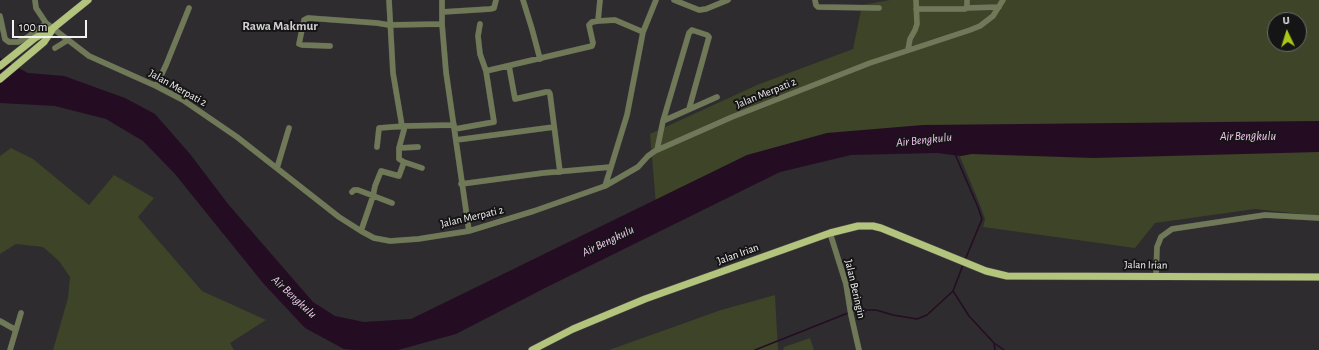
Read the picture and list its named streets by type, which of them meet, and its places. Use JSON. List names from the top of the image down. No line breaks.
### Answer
{"streets":{"main road":["Jalan Irian"],"street":["Jalan Merpati 2","Jalan Beringin"]},"crossings":[["Jalan Irian","Jalan Beringin"]],"districts":["Rawa Makmur"],"water":["Air Bengkulu"],"scale_bar":"100 m","north":"top"}
